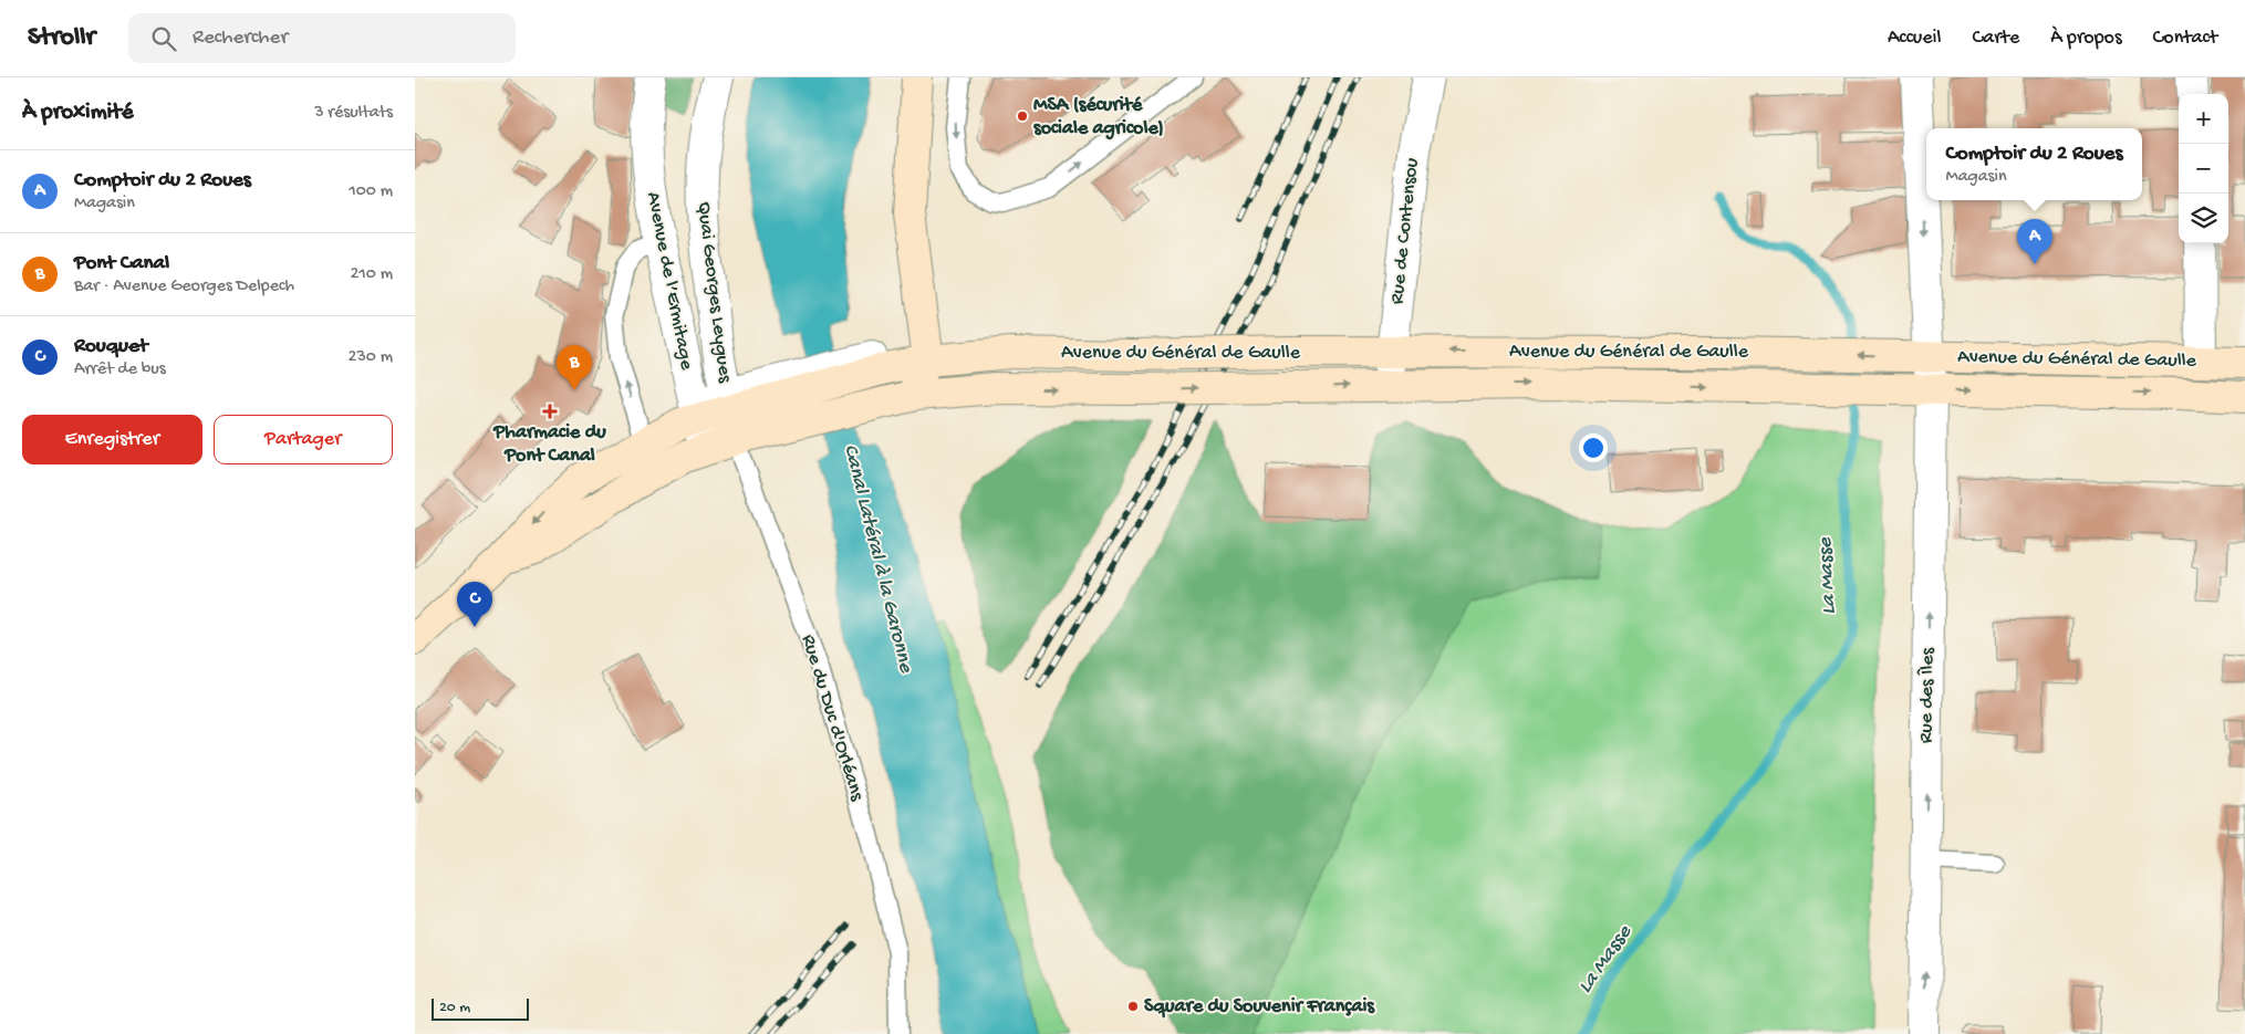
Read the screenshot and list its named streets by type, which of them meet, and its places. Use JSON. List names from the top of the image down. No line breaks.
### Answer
{"streets":{"main road":["Avenue du Général de Gaulle"],"street":["Rue de Contensou","Avenue de l’Ermitage","Quai Georges Leygues","Rue des Îles"],"lane":["Rue du Duc d'Orléans"]},"crossings":[["Rue de Contensou","Avenue du Général de Gaulle"],["Quai Georges Leygues","Avenue du Général de Gaulle"],["Quai Georges Leygues","Rue du Duc d'Orléans"],["Avenue du Général de Gaulle","Rue des Îles"],["Avenue du Général de Gaulle","Rue du Duc d'Orléans"]],"water":["Canal Latéral à la Garonne","La Masse"],"places":{"other":["MSA (sécurité sociale agricole)","Square du Souvenir Français"],"health":["Pharmacie du Pont Canal"]},"scale_bar":"20 m","page":{"header":"Strollr","search":"Rechercher","nav":["Accueil","Carte","À propos","Contact"],"heading":["À proximité","3 résultats"],"map_buttons":["+","−"],"popup":["Comptoir du 2 Roues","Magasin"],"list":[{"mark":"A","name":"Comptoir du 2 Roues","note":"Magasin","value":"100 m"},{"mark":"B","name":"Pont Canal","note":"Bar · Avenue Georges Delpech","value":"210 m"},{"mark":"C","name":"Rouquet","note":"Arrêt de bus","value":"230 m"}],"pins":["A","B","C"],"buttons":["Enregistrer","Partager"],"scale":"20 m"}}
